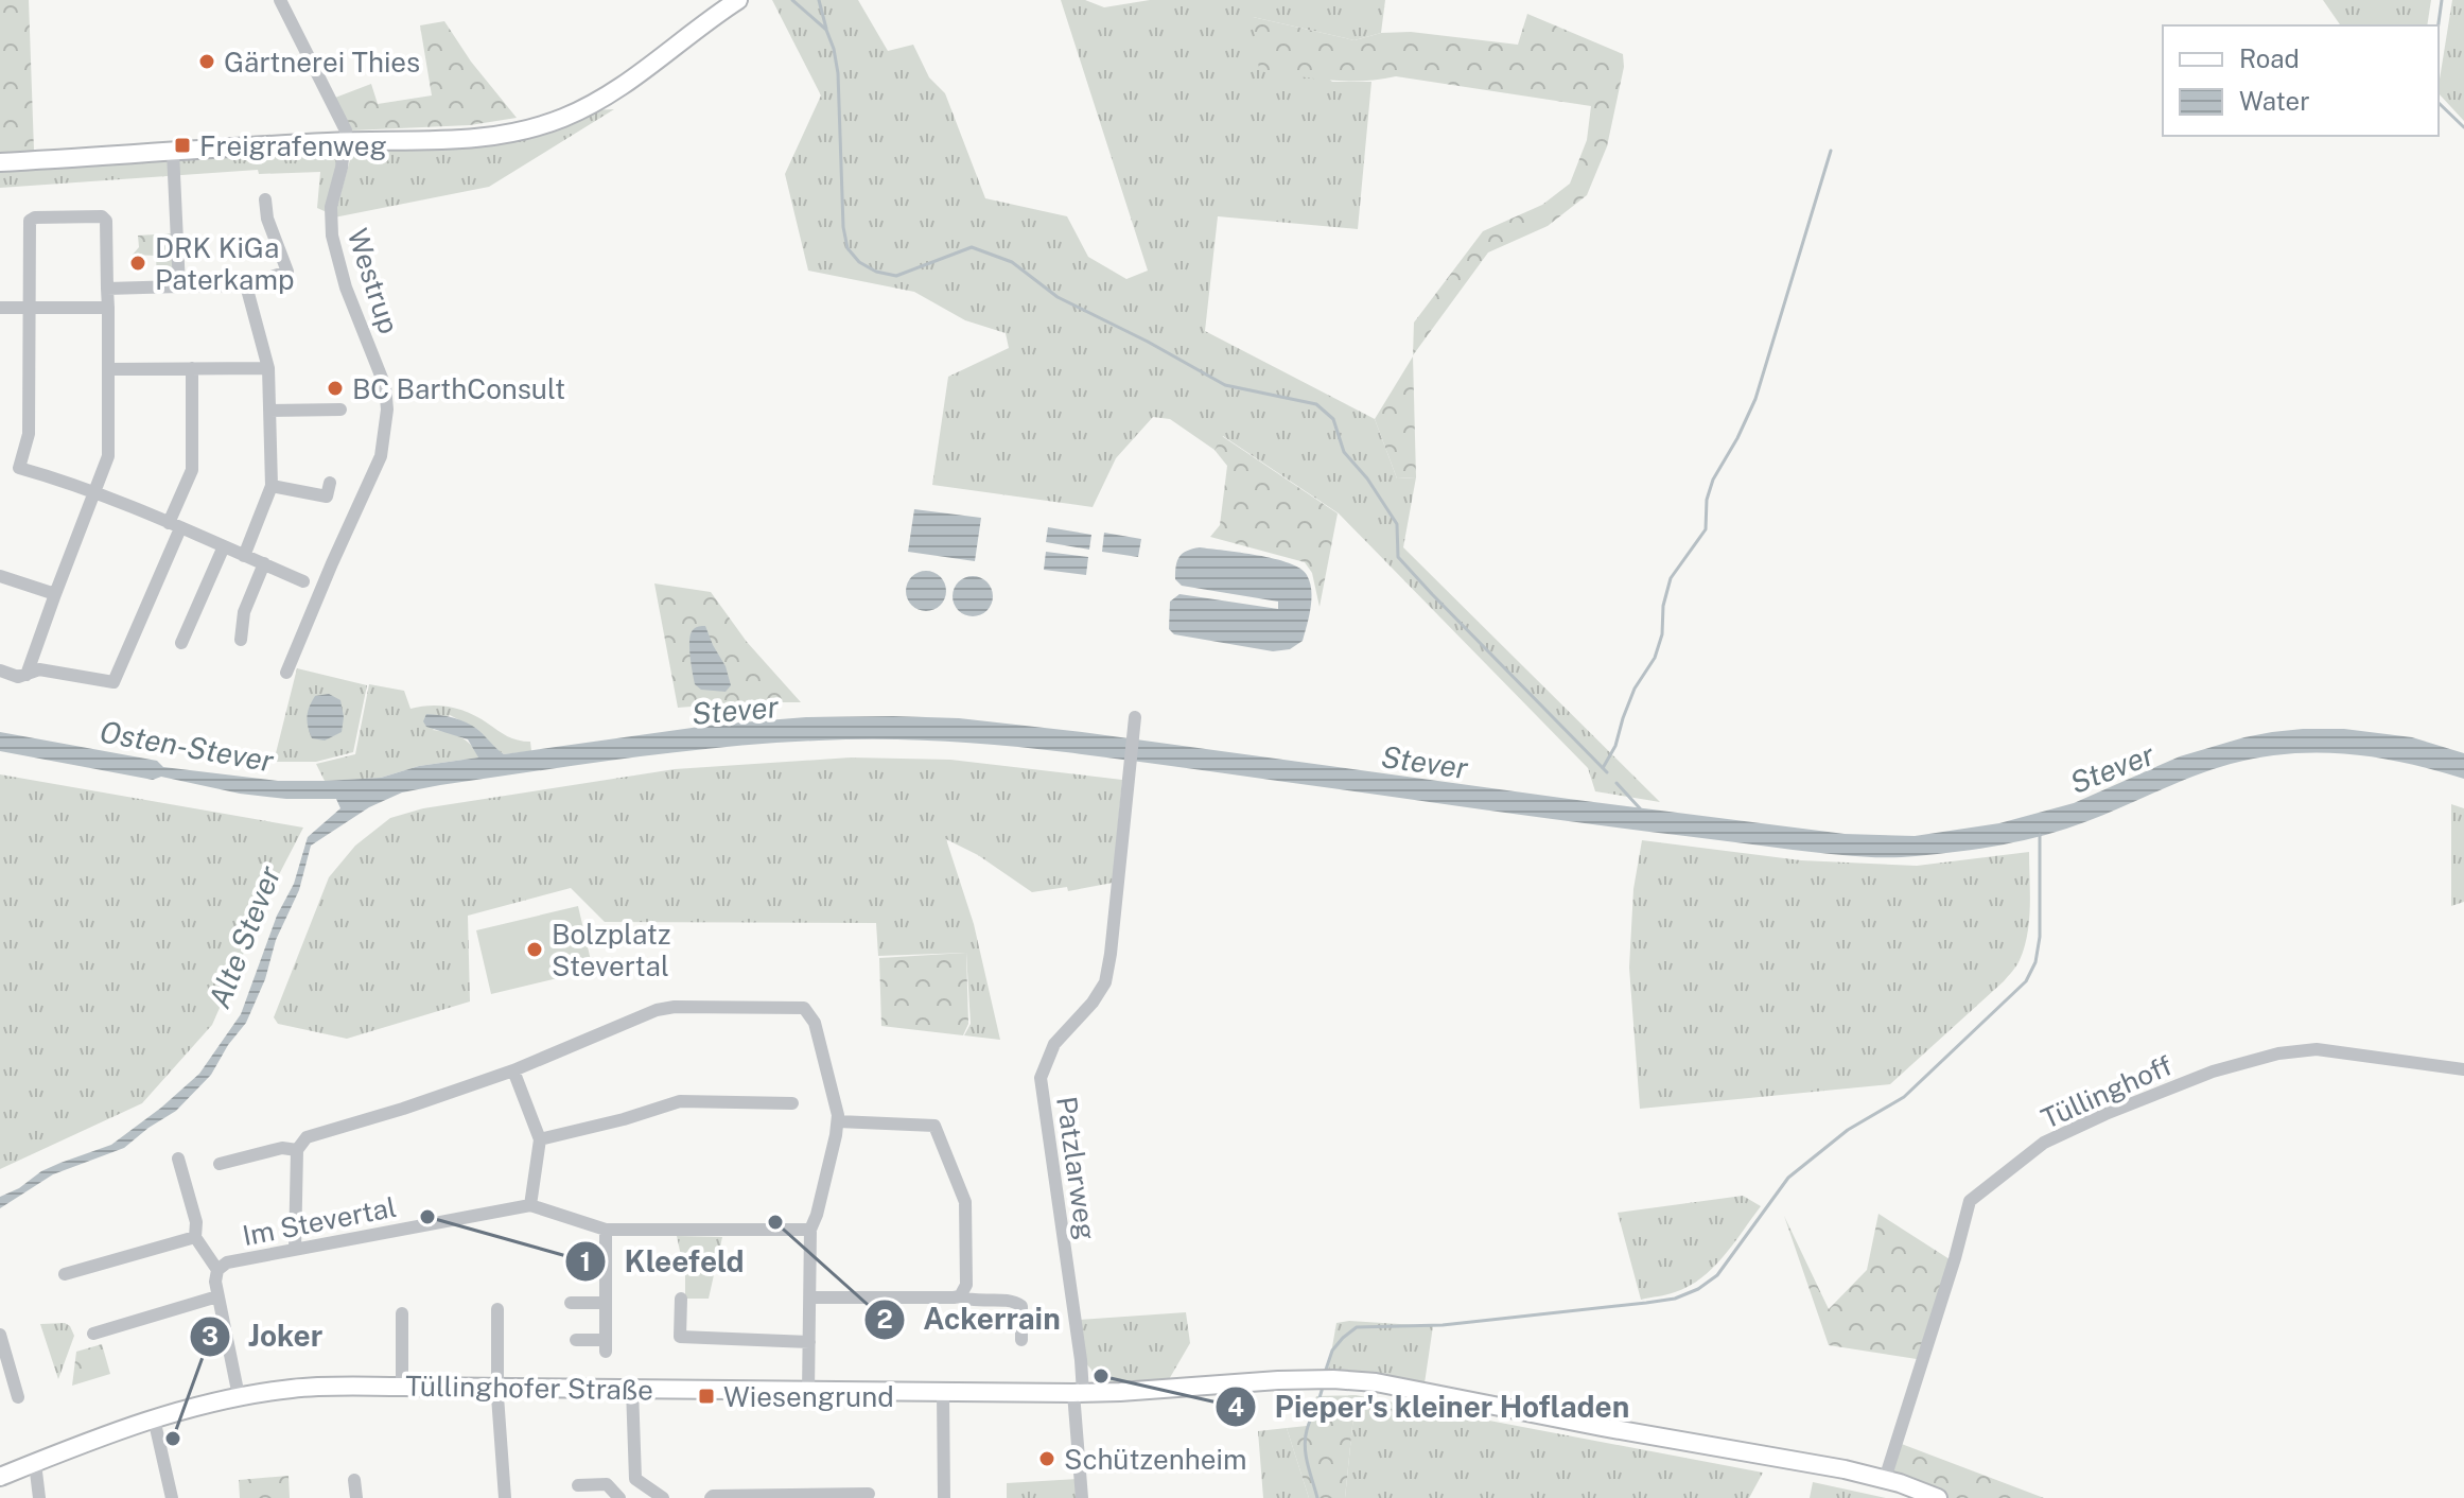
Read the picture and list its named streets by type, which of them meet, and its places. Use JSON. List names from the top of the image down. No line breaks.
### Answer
{"streets":{"main road":["Tüllinghofer Straße"],"street":["Westrup","Tüllinghoff","Patzlarweg","Im Stevertal"]},"crossings":[["Tüllinghoff","Tüllinghofer Straße"],["Patzlarweg","Tüllinghofer Straße"],["Im Stevertal","Tüllinghofer Straße"]],"water":["Stever","Osten-Stever","Alte Stever"],"places":{"other":["Gärtnerei Thies","DRK KiGa Paterkamp","BC BarthConsult","Bolzplatz Stevertal","Kleefeld","Ackerrain","Pieper's kleiner Hofladen","Joker","Schützenheim"],"transit":["Freigrafenweg","Wiesengrund"]},"legend":["Road","Water"]}
